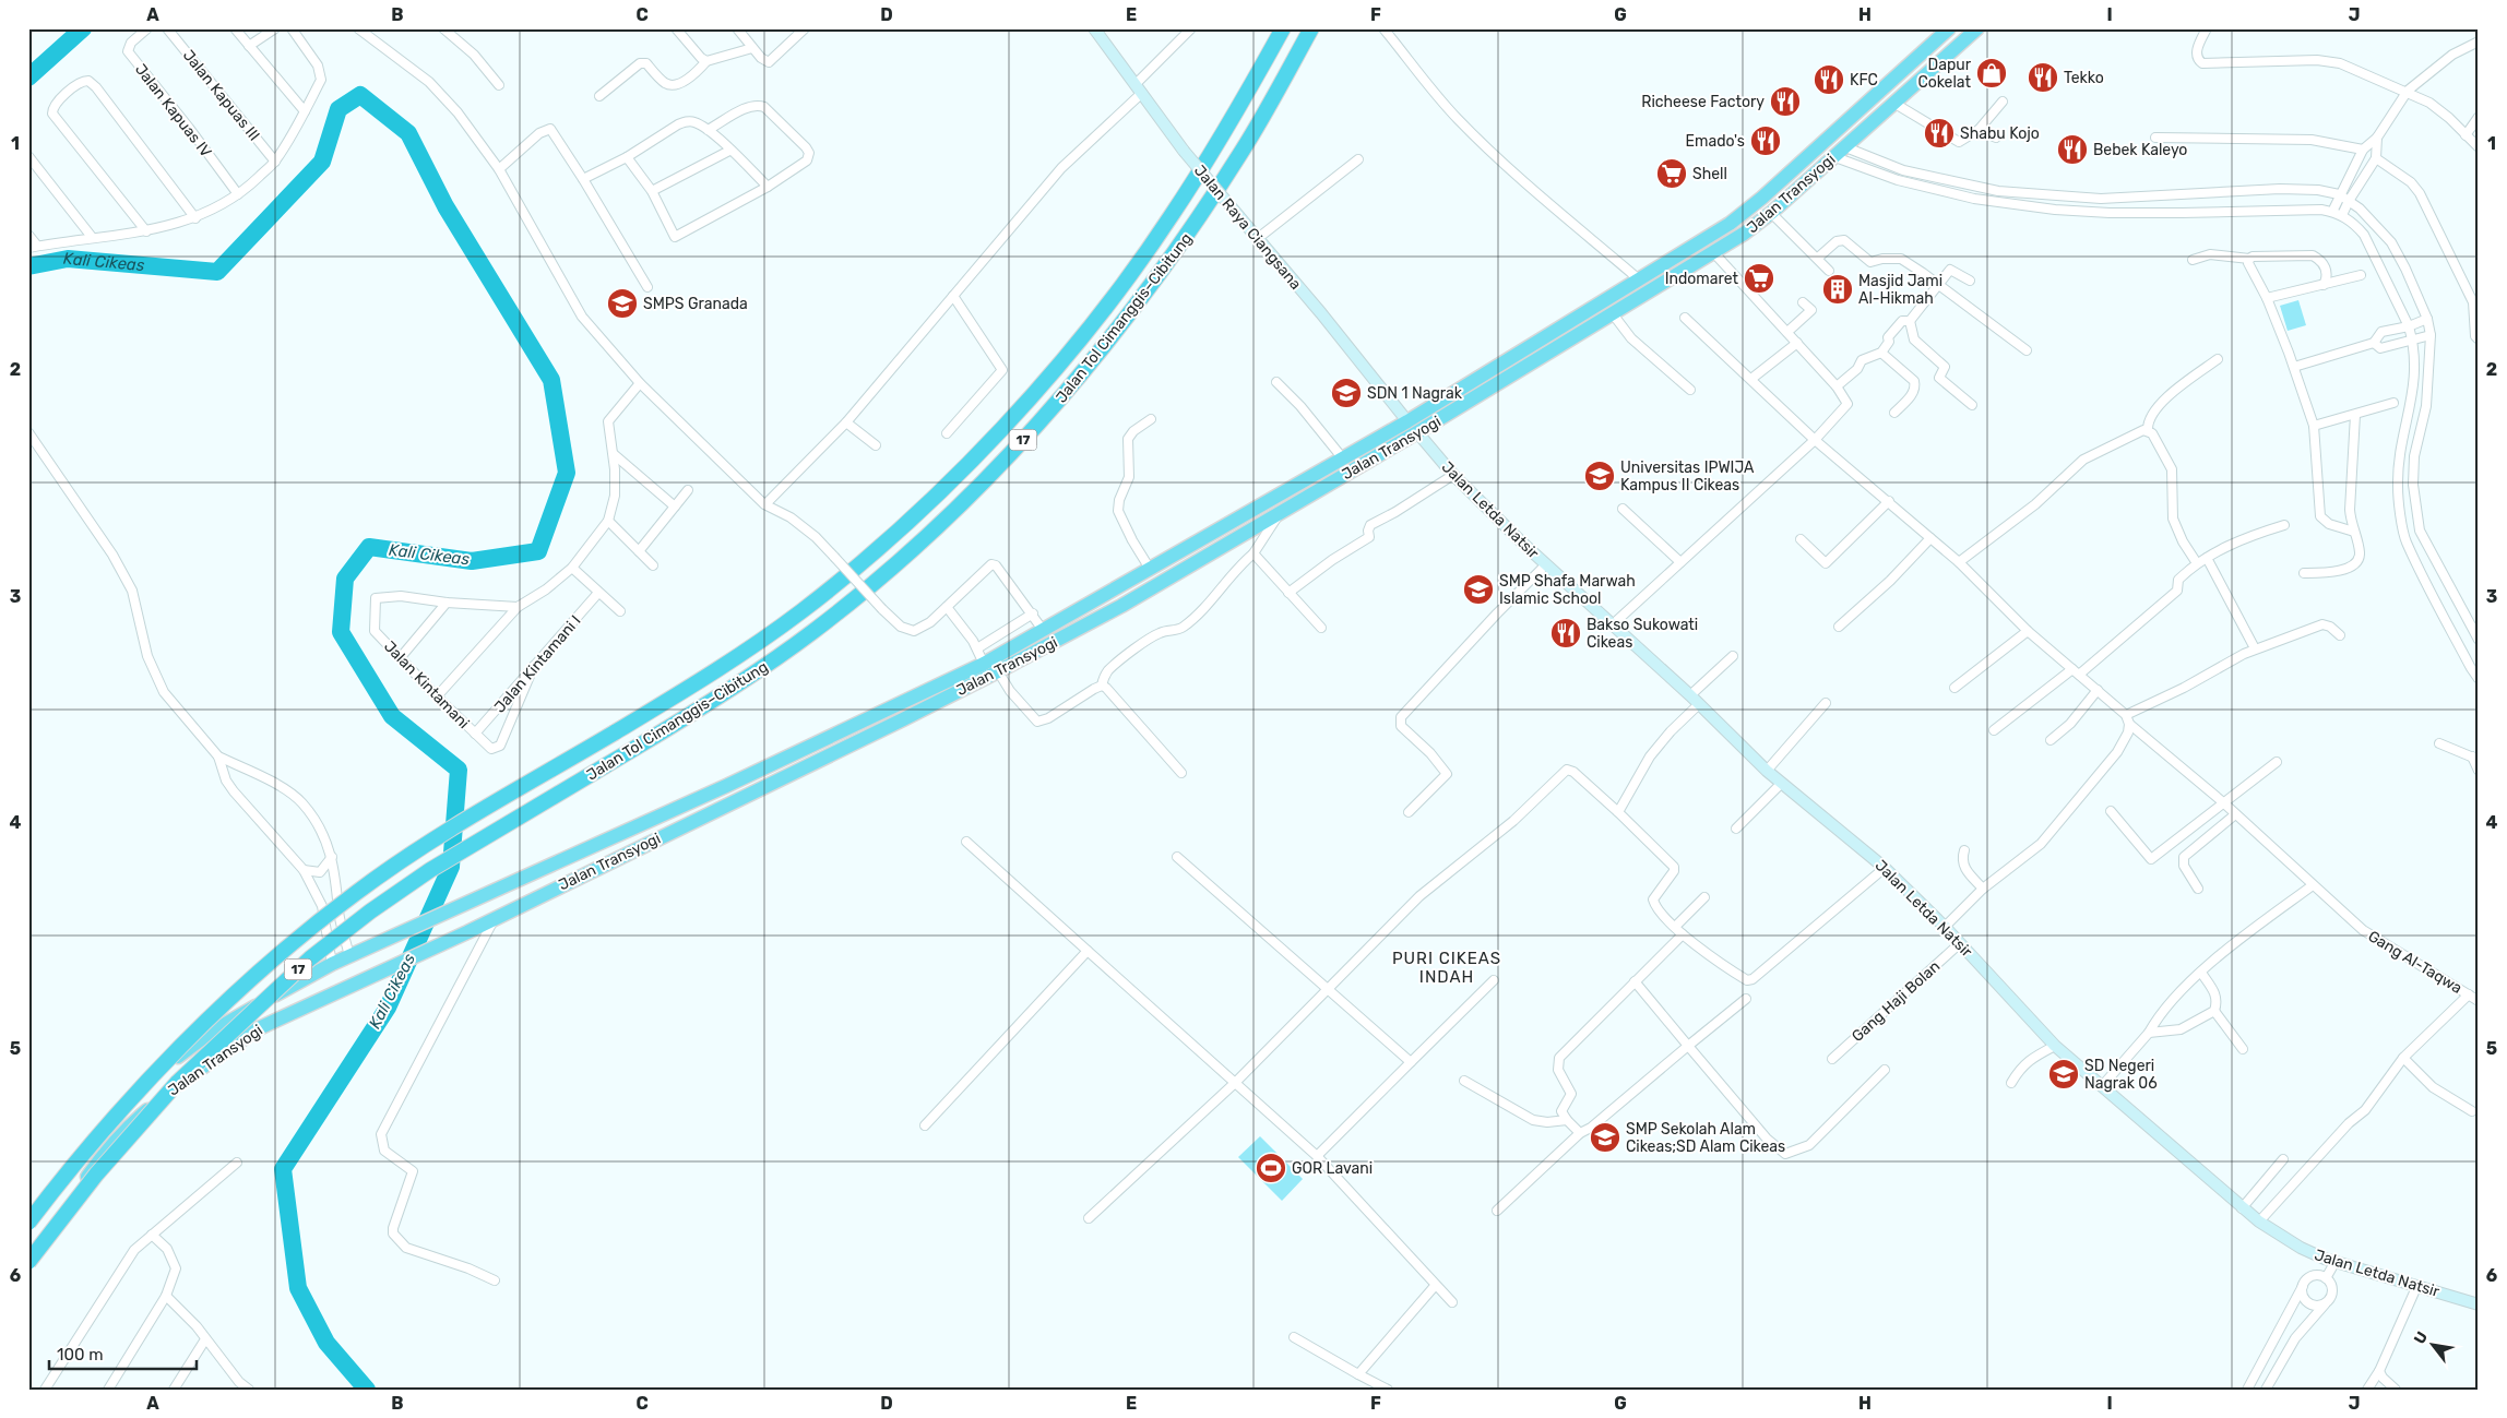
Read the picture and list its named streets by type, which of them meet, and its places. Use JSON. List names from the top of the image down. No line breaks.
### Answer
{"streets":{"highway":["Jalan Transyogi","Jalan Tol Cimanggis–Cibitung","17"],"main road":["Jalan Raya Ciangsana","Jalan Letda Natsir"],"street":["Jalan Kapuas III","Jalan Kapuas IV","Jalan Kintamani I","Jalan Kintamani","Gang Al-Taqwa","Gang Haji Bolan"]},"crossings":[["Jalan Transyogi","Jalan Raya Ciangsana"],["Jalan Transyogi","Jalan Tol Cimanggis–Cibitung"],["Jalan Transyogi","Jalan Letda Natsir"],["Jalan Letda Natsir","Gang Al-Taqwa"],["Jalan Letda Natsir","Gang Haji Bolan"],["Jalan Kintamani I","Jalan Kintamani"]],"districts":["PURI CIKEAS INDAH"],"water":["Kali Cikeas"],"places":{"shop":["Dapur Cokelat"],"restaurant":["Tekko","KFC","Richeese Factory","Shabu Kojo","Emado's","Bebek Kaleyo","Bakso Sukowati Cikeas"],"supermarket":["Shell","Indomaret"],"building":["Masjid Jami Al-Hikmah"],"school or university":["SMPS Granada","SDN 1 Nagrak","Universitas IPWIJA Kampus II Cikeas","SMP Shafa Marwah Islamic School","SD Negeri Nagrak 06","SMP Sekolah Alam Cikeas;SD Alam Cikeas"],"sports":["GOR Lavani"]},"scale_bar":"100 m","north":"top left","grid":{"columns":["A","B","C","D","E","F","G","H","I","J"],"rows":["1","2","3","4","5","6"]}}
